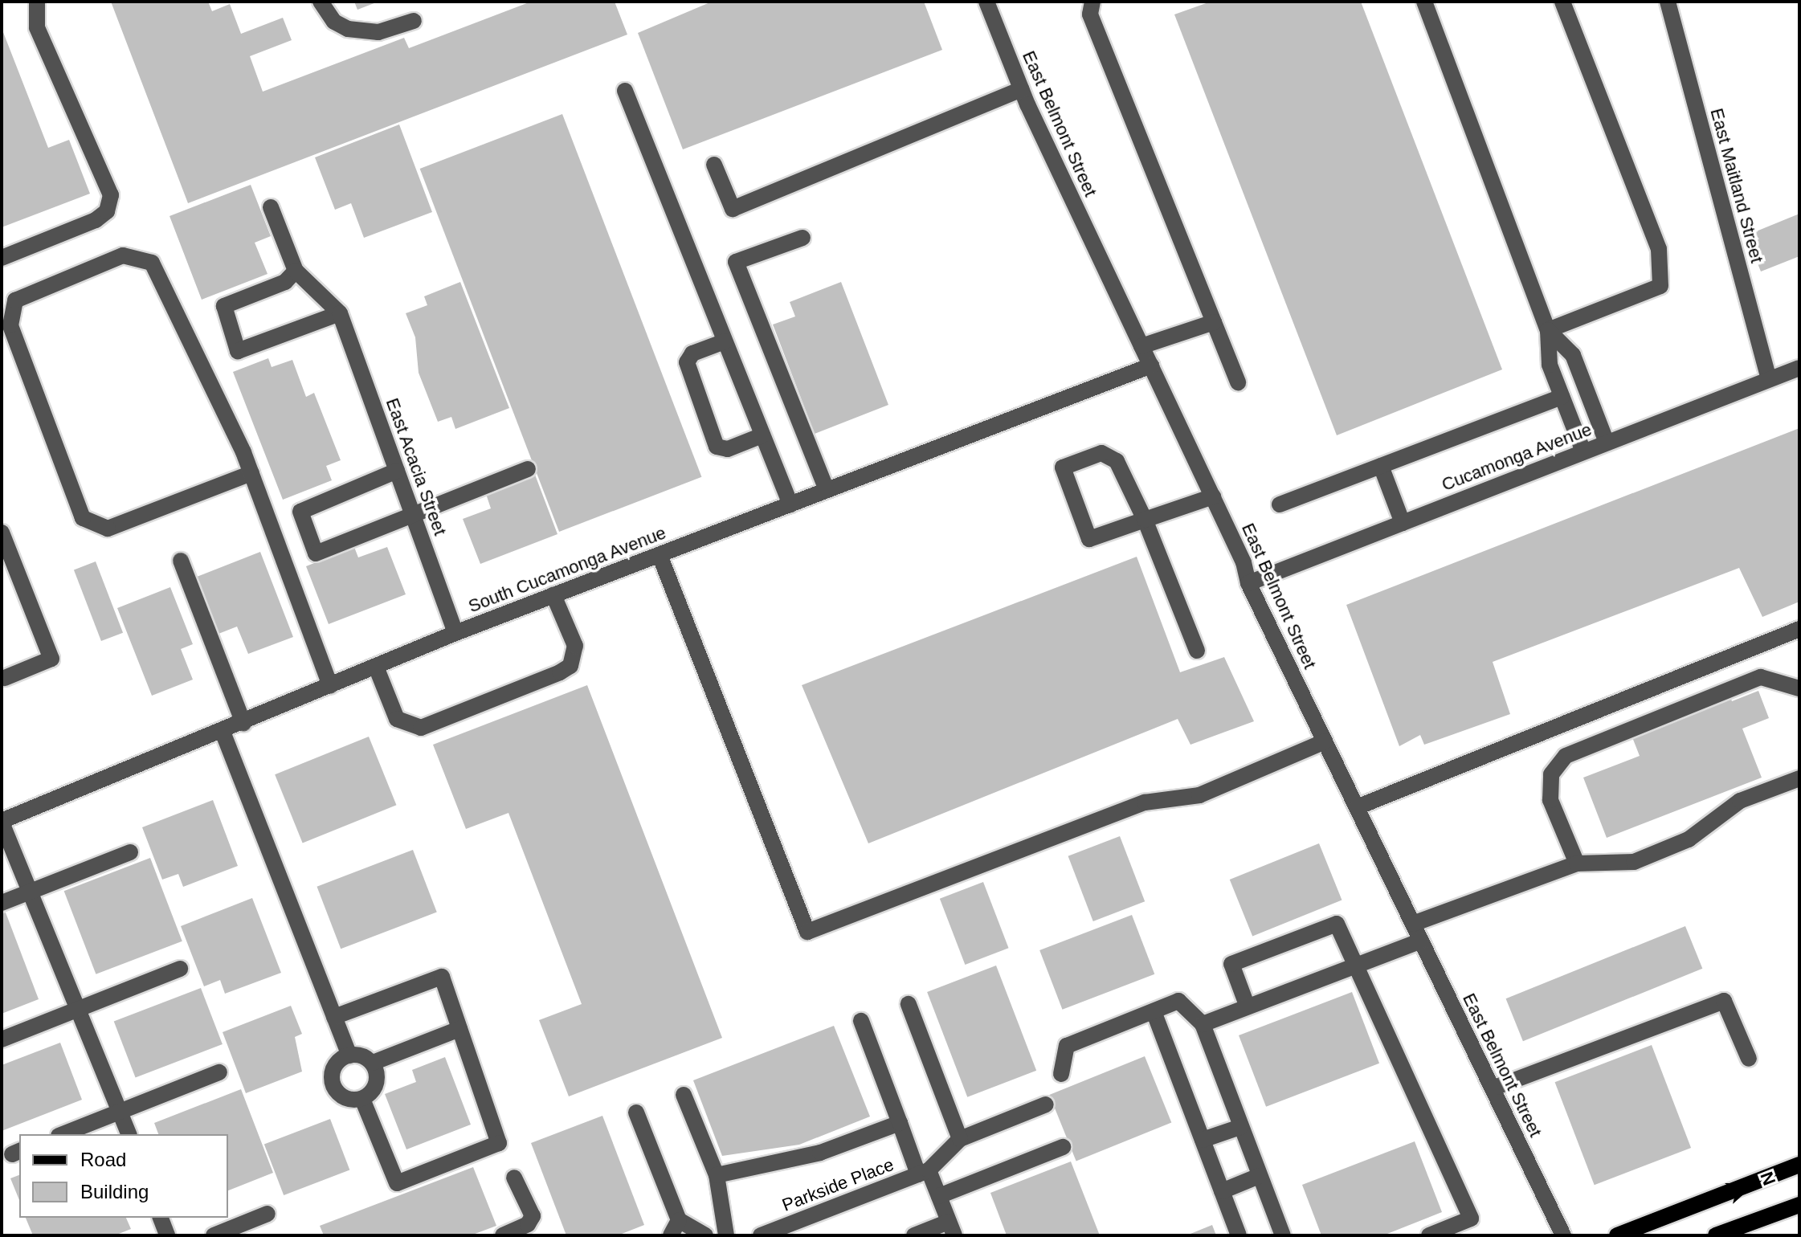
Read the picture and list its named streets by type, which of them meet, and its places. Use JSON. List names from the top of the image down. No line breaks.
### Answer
{"streets":{"street":["East Belmont Street","East Maitland Street","Cucamonga Avenue","East Acacia Street","South Cucamonga Avenue","Parkside Place"]},"crossings":[["East Belmont Street","Cucamonga Avenue"],["East Belmont Street","South Cucamonga Avenue"],["East Maitland Street","Cucamonga Avenue"],["East Acacia Street","South Cucamonga Avenue"]],"legend":["Road","Building"],"north":"right"}
